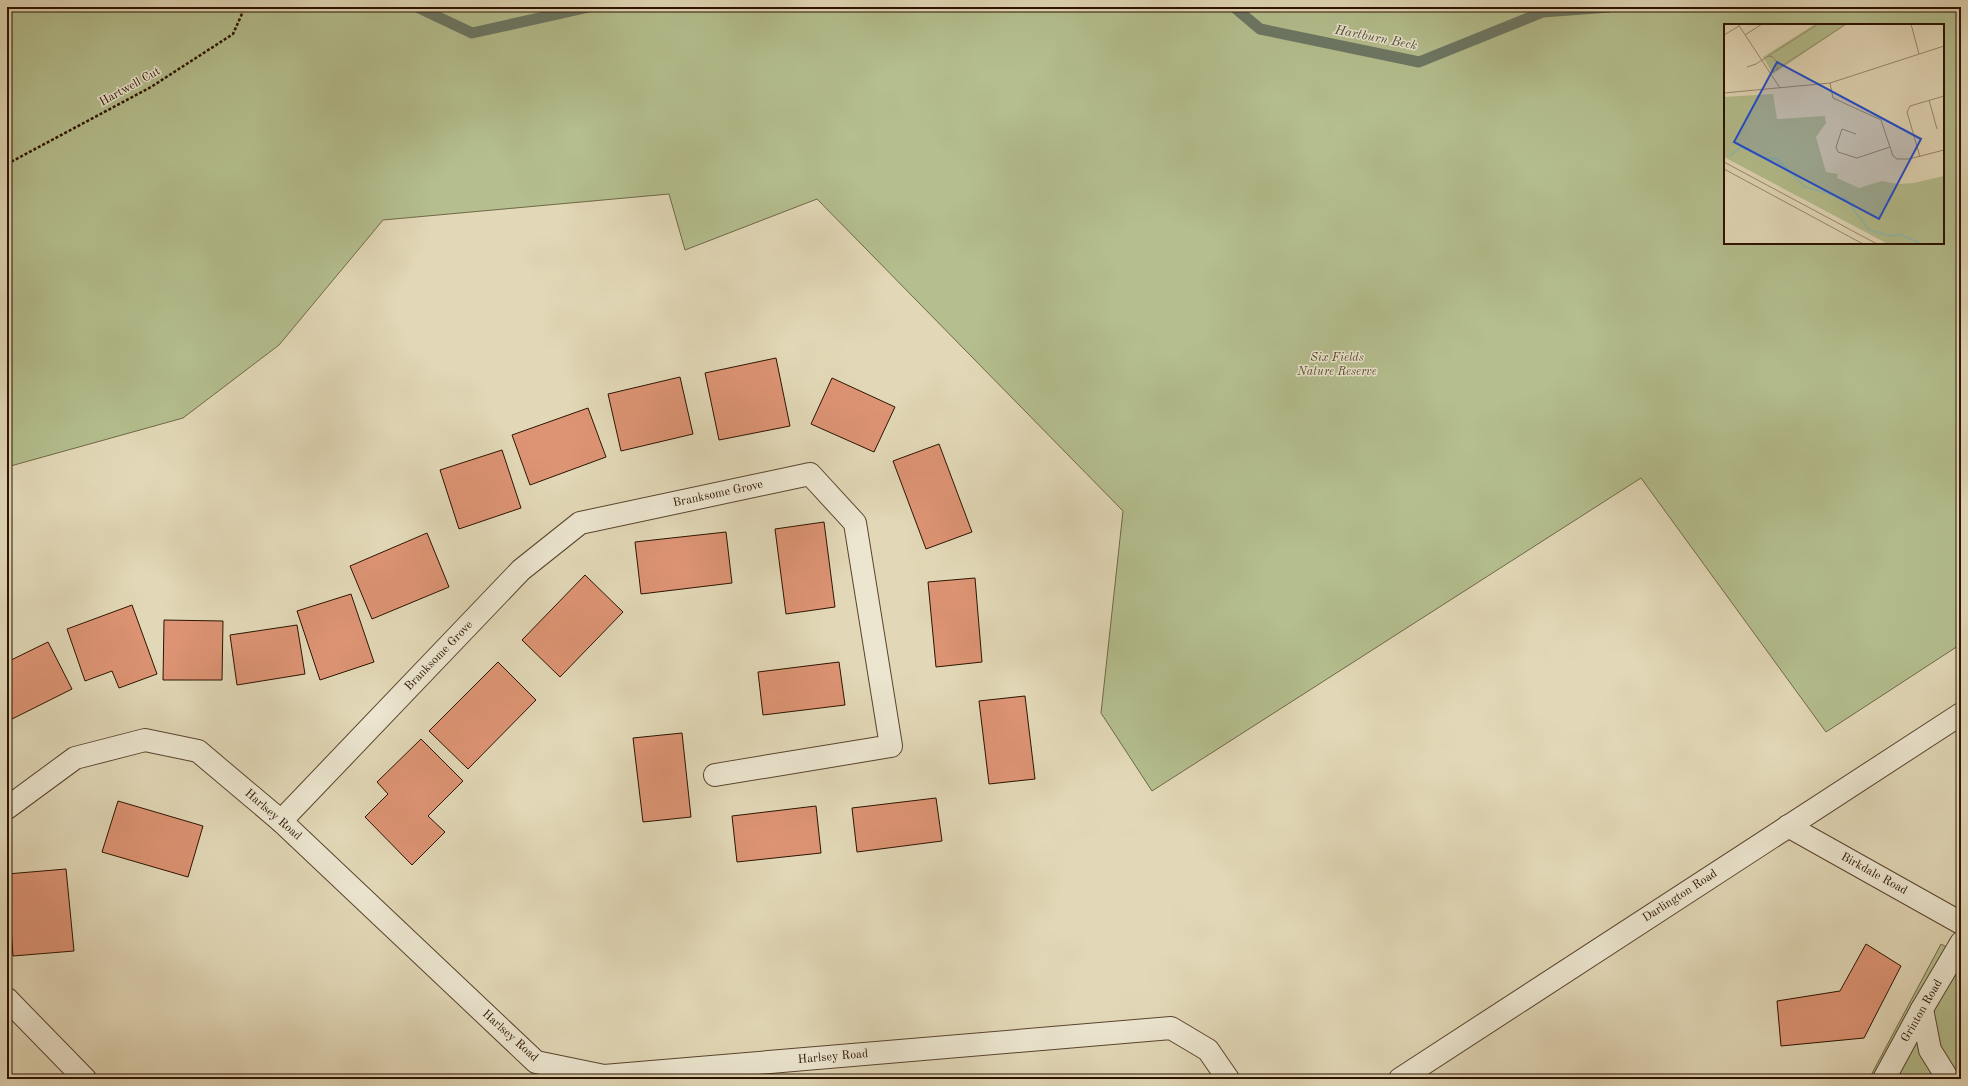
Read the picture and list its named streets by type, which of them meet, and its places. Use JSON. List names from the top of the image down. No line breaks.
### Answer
{"streets":{"street":["Branksome Grove","Harlsey Road","Birkdale Road","Darlington Road","Grinton Road"],"path":["Hartwell Cut"]},"crossings":[["Branksome Grove","Harlsey Road"],["Birkdale Road","Darlington Road"]],"water":["Hartburn Beck"],"parks":["Six Fields Nature Reserve"]}
